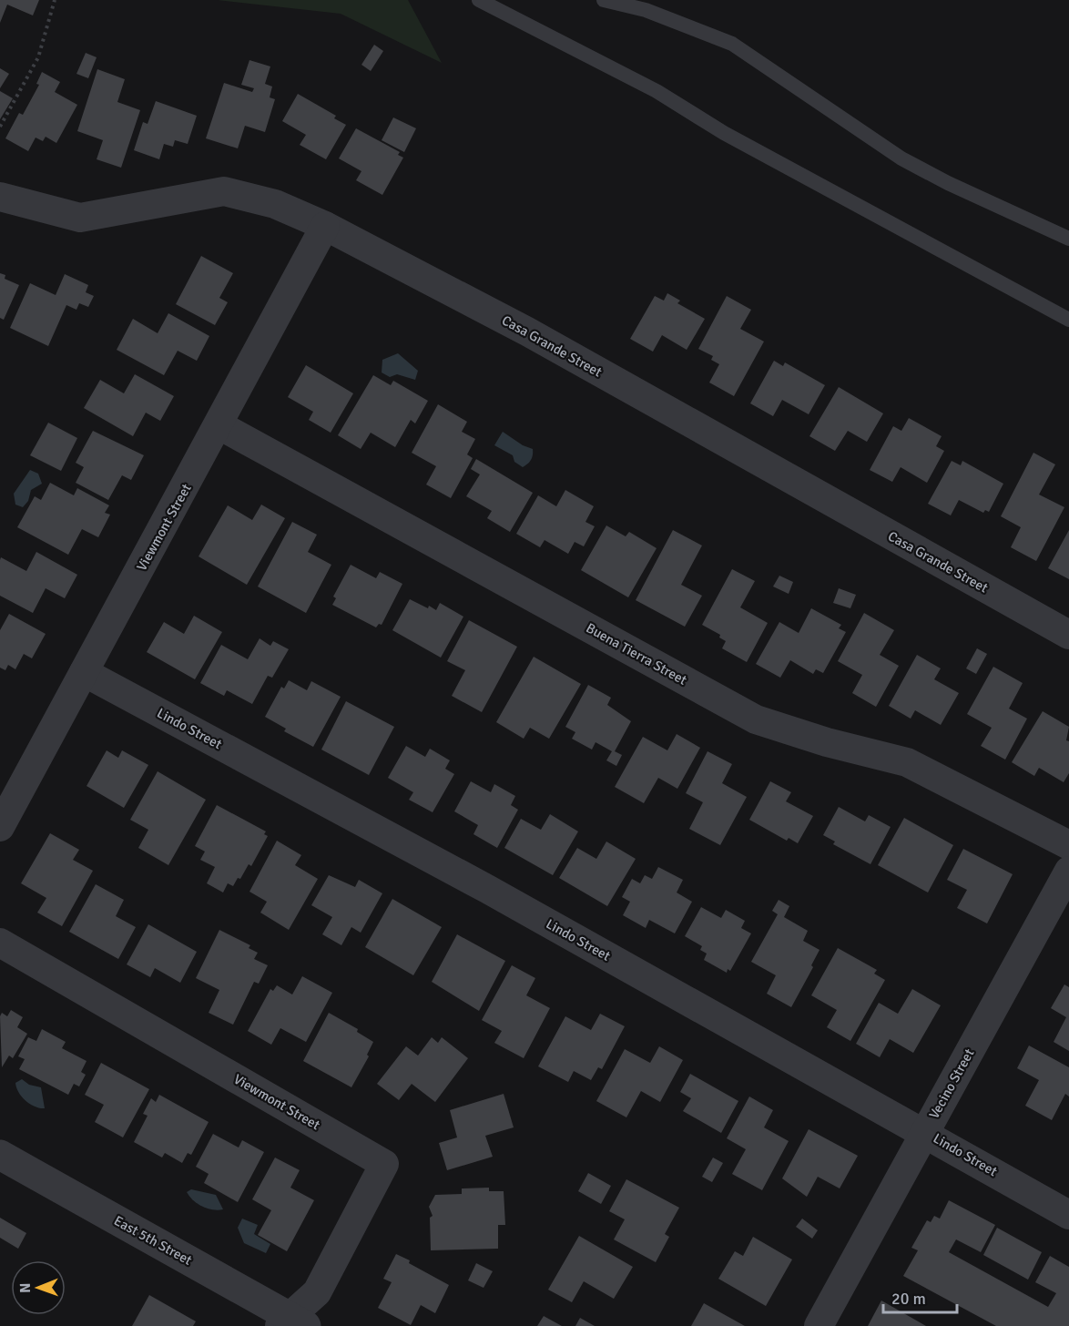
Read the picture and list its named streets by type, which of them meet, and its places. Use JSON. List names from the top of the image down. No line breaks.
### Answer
{"streets":{"street":["Casa Grande Street","Viewmont Street","Buena Tierra Street","Lindo Street","Vecino Street","East 5th Street"]},"crossings":[["Casa Grande Street","Viewmont Street"],["Viewmont Street","Buena Tierra Street"],["Viewmont Street","Lindo Street"],["Viewmont Street","East 5th Street"],["Lindo Street","Vecino Street"]],"scale_bar":"20 m","north":"left"}
